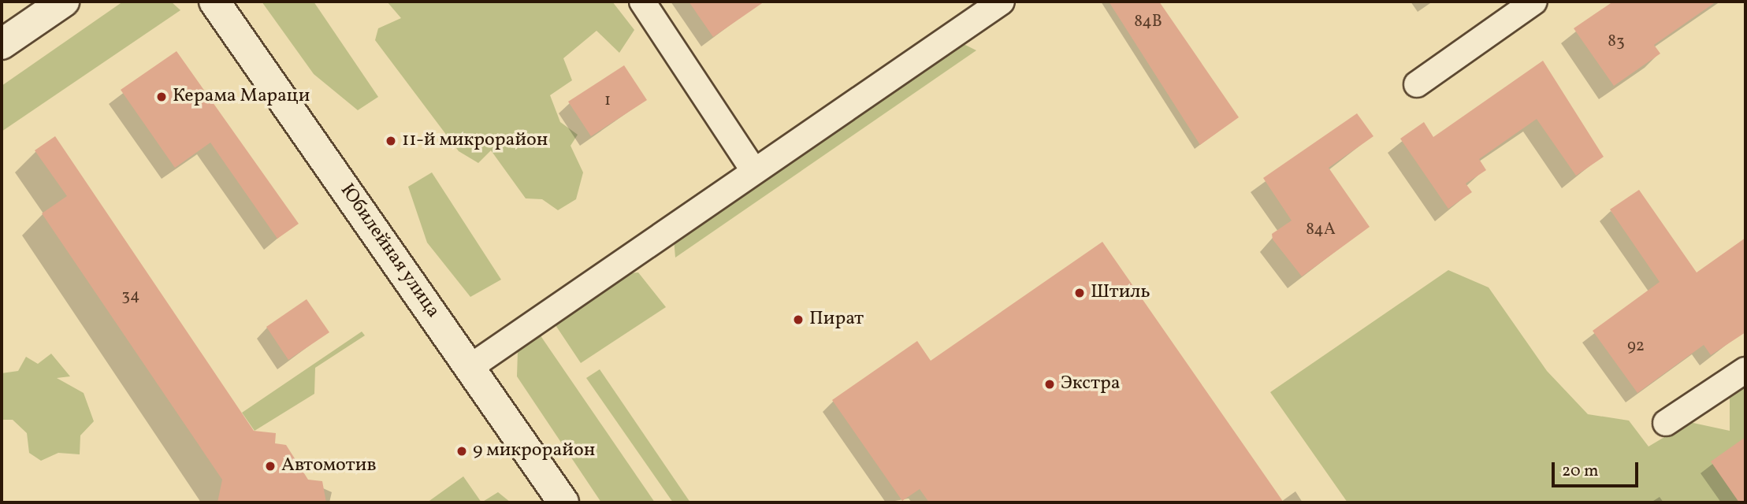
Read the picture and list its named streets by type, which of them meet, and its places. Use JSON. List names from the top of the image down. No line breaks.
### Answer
{"streets":{"main road":["Юбилейная улица"]},"places":["Керама Мараци","11-й микрорайон","Штиль","Пират","Экстра","9 микрорайон","Автомотив"],"house_numbers":["84В","83","1","84А","34","92"],"scale_bar":"20 m"}
